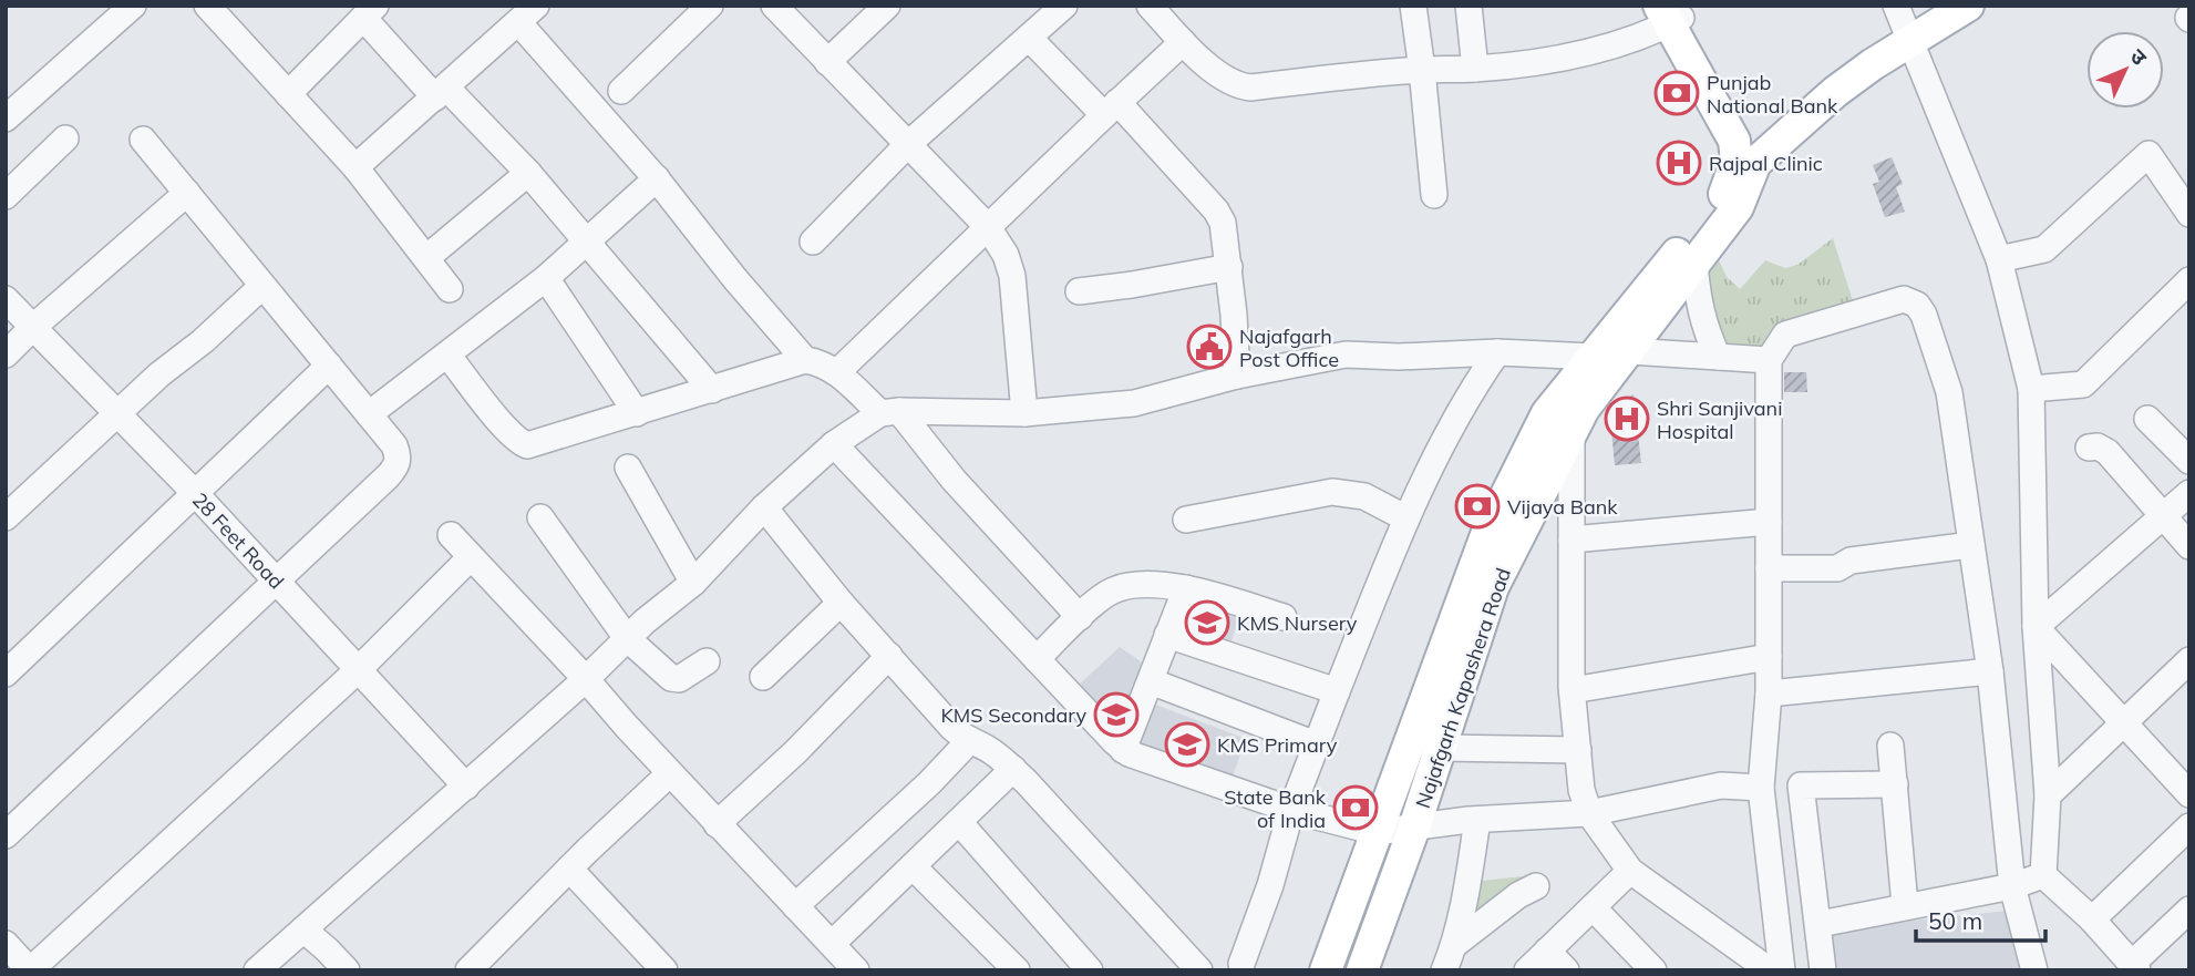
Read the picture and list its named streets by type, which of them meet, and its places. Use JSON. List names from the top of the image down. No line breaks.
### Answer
{"streets":{"main road":["Najafgarh Kapashera Road"],"street":["28 Feet Road"]},"places":{"bank":["Punjab National Bank","Vijaya Bank","State Bank of India"],"hospital":["Rajpal Clinic","Shri Sanjivani Hospital"],"public building":["Najafgarh Post Office"],"school or university":["KMS Nursery","KMS Secondary","KMS Primary"]},"scale_bar":"50 m","north":"top right"}
